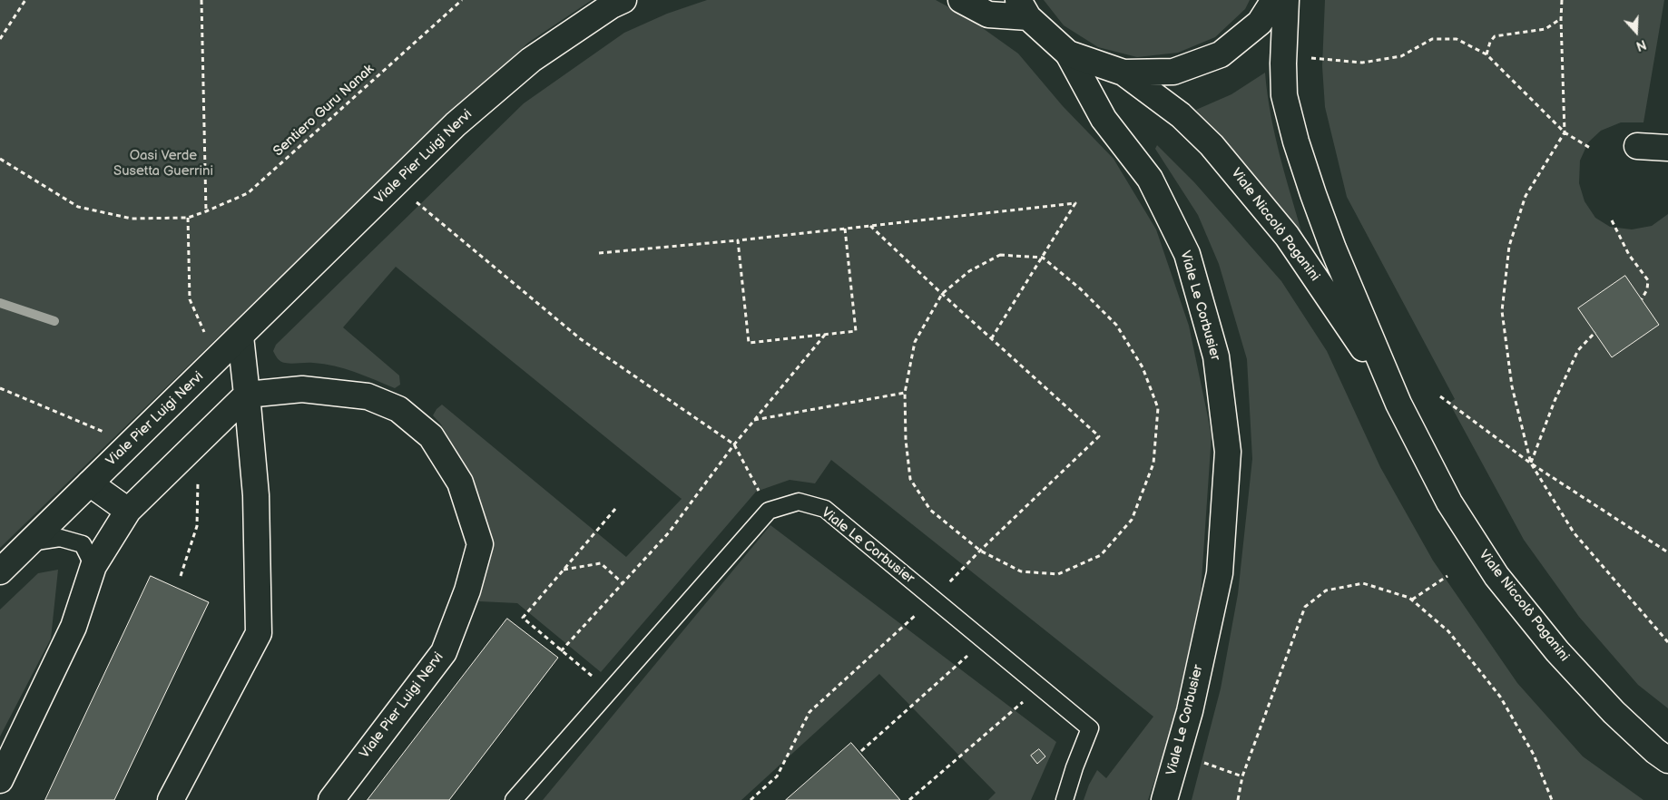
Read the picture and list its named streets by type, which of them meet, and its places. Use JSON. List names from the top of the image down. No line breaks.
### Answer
{"streets":{"street":["Viale Pier Luigi Nervi","Viale Niccolò Paganini","Viale Le Corbusier"],"path":["Sentiero Guru Nanak"]},"parks":["Oasi Verde Susetta Guerrini"],"north":"bottom"}
